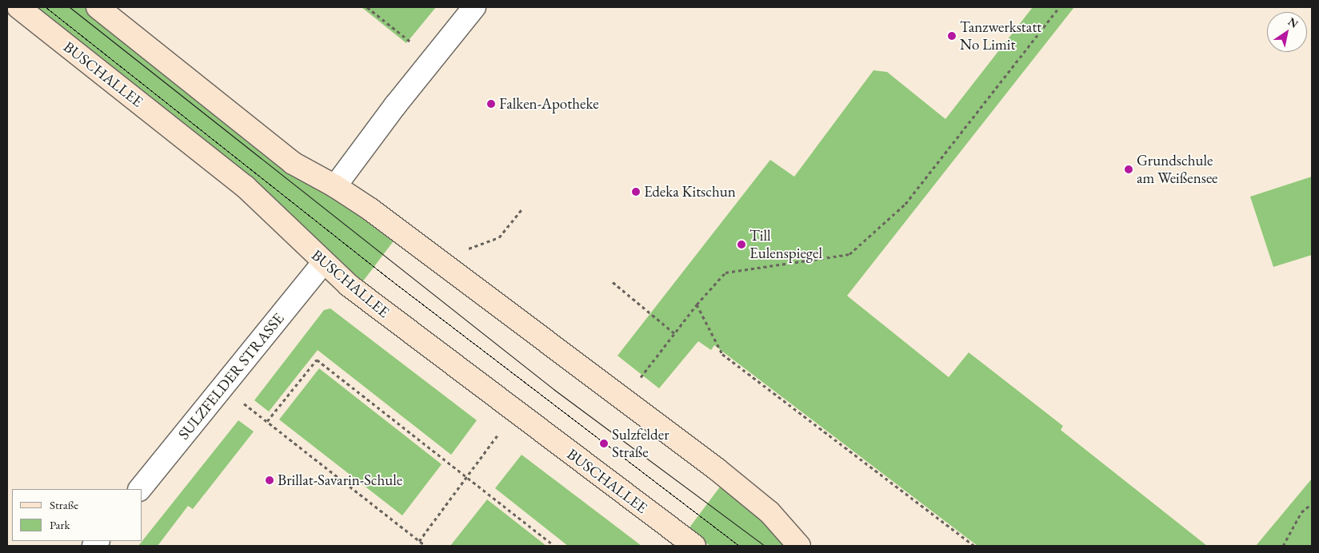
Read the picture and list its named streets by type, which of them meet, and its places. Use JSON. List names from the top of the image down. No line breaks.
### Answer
{"streets":{"main road":["BUSCHALLEE"],"street":["SULZFELDER STRASSE"]},"crossings":[["BUSCHALLEE","SULZFELDER STRASSE"]],"places":["Tanzwerkstatt No Limit","Falken-Apotheke","Grundschule am Weißensee","Edeka Kitschun","Till Eulenspiegel","Sulzfelder Straße","Brillat-Savarin-Schule"],"legend":["Straße","Park"],"north":"top right"}
